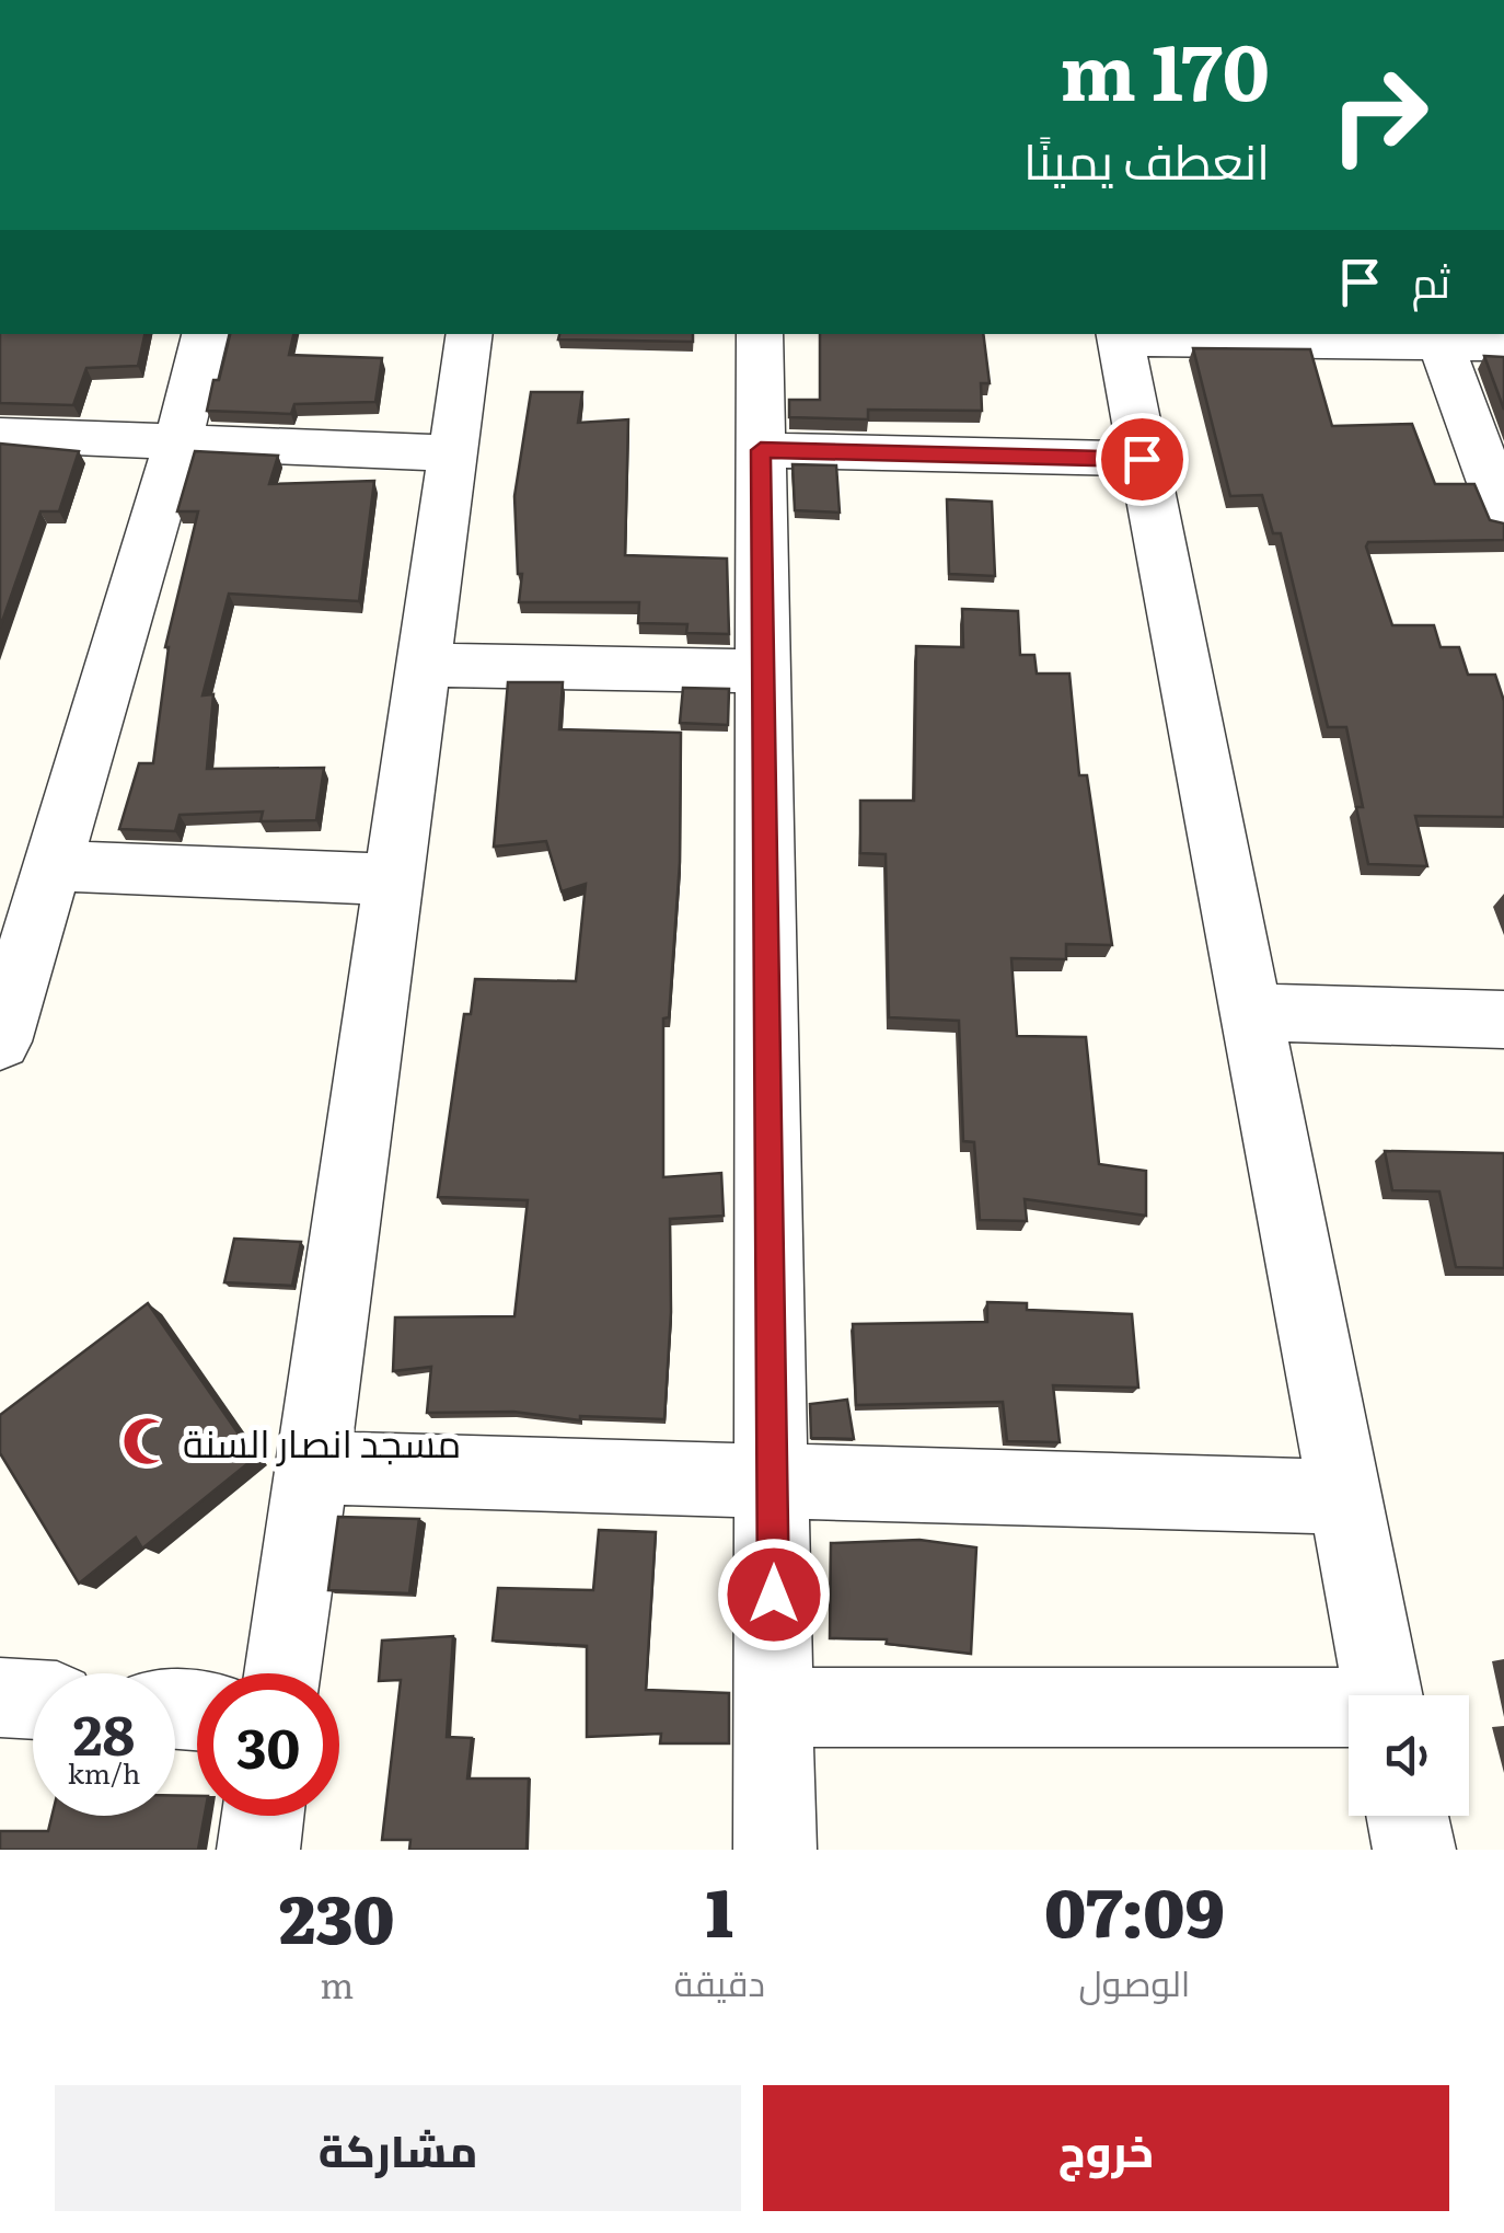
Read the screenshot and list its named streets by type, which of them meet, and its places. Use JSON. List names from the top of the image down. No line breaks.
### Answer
{"places":{"mosque":["مسجد انصار السنة"]},"page":{"turn":["170 m","انعطف يمينًا"],"then":"ثم","speed":"28 km/h","limit":"30","eta":["07:09","الوصول","1","دقيقة","230","m"],"buttons":["خروج","مشاركة"]}}
